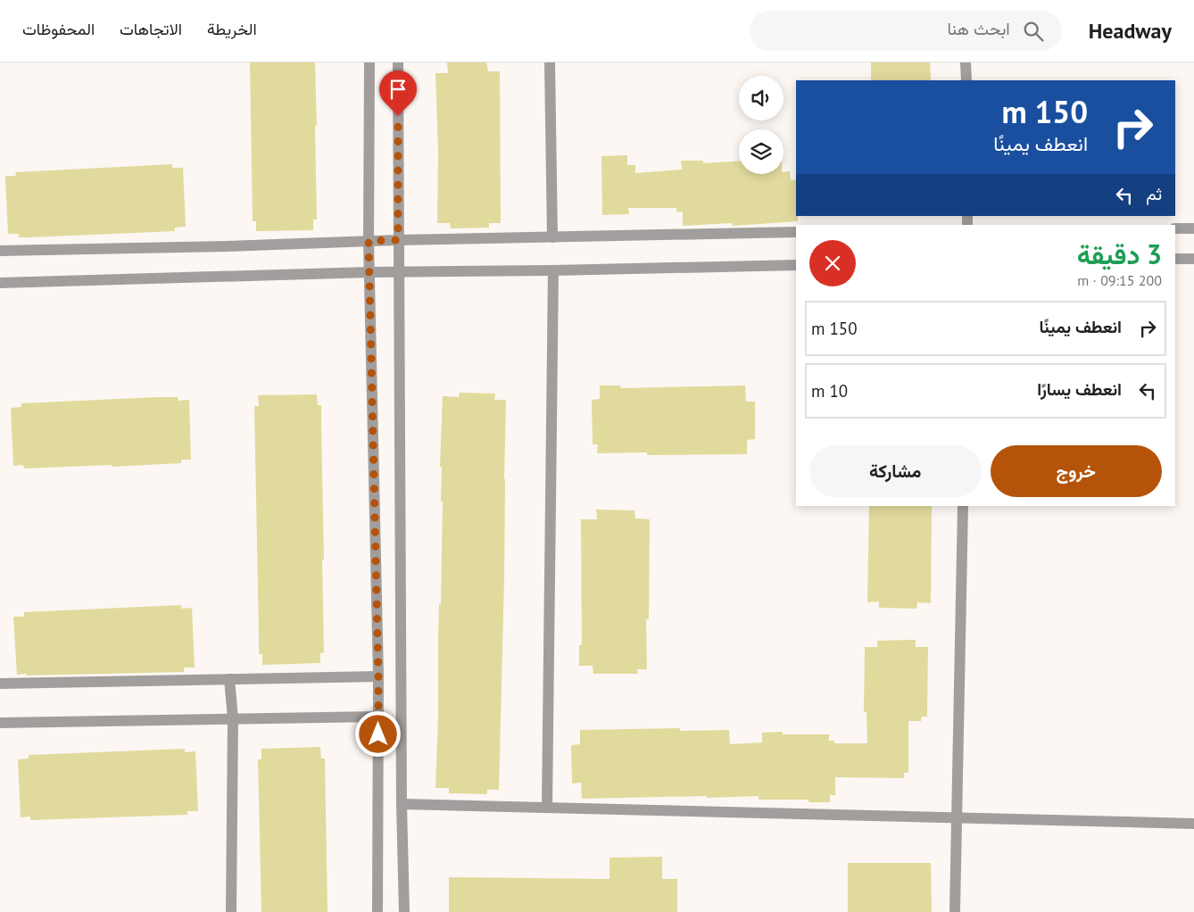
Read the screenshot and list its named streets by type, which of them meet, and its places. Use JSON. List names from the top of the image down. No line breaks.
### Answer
{"page":{"header":"Headway","search":"ابحث هنا","nav":["الخريطة","الاتجاهات","المحفوظات"],"turn":["150 m","انعطف يمينًا"],"then":"ثم","heading":["3 دقيقة","200 m · 09:15"],"list":[{"name":"انعطف يمينًا","value":"150 m"},{"name":"انعطف يسارًا","value":"10 m"}],"buttons":["خروج","مشاركة"]}}
